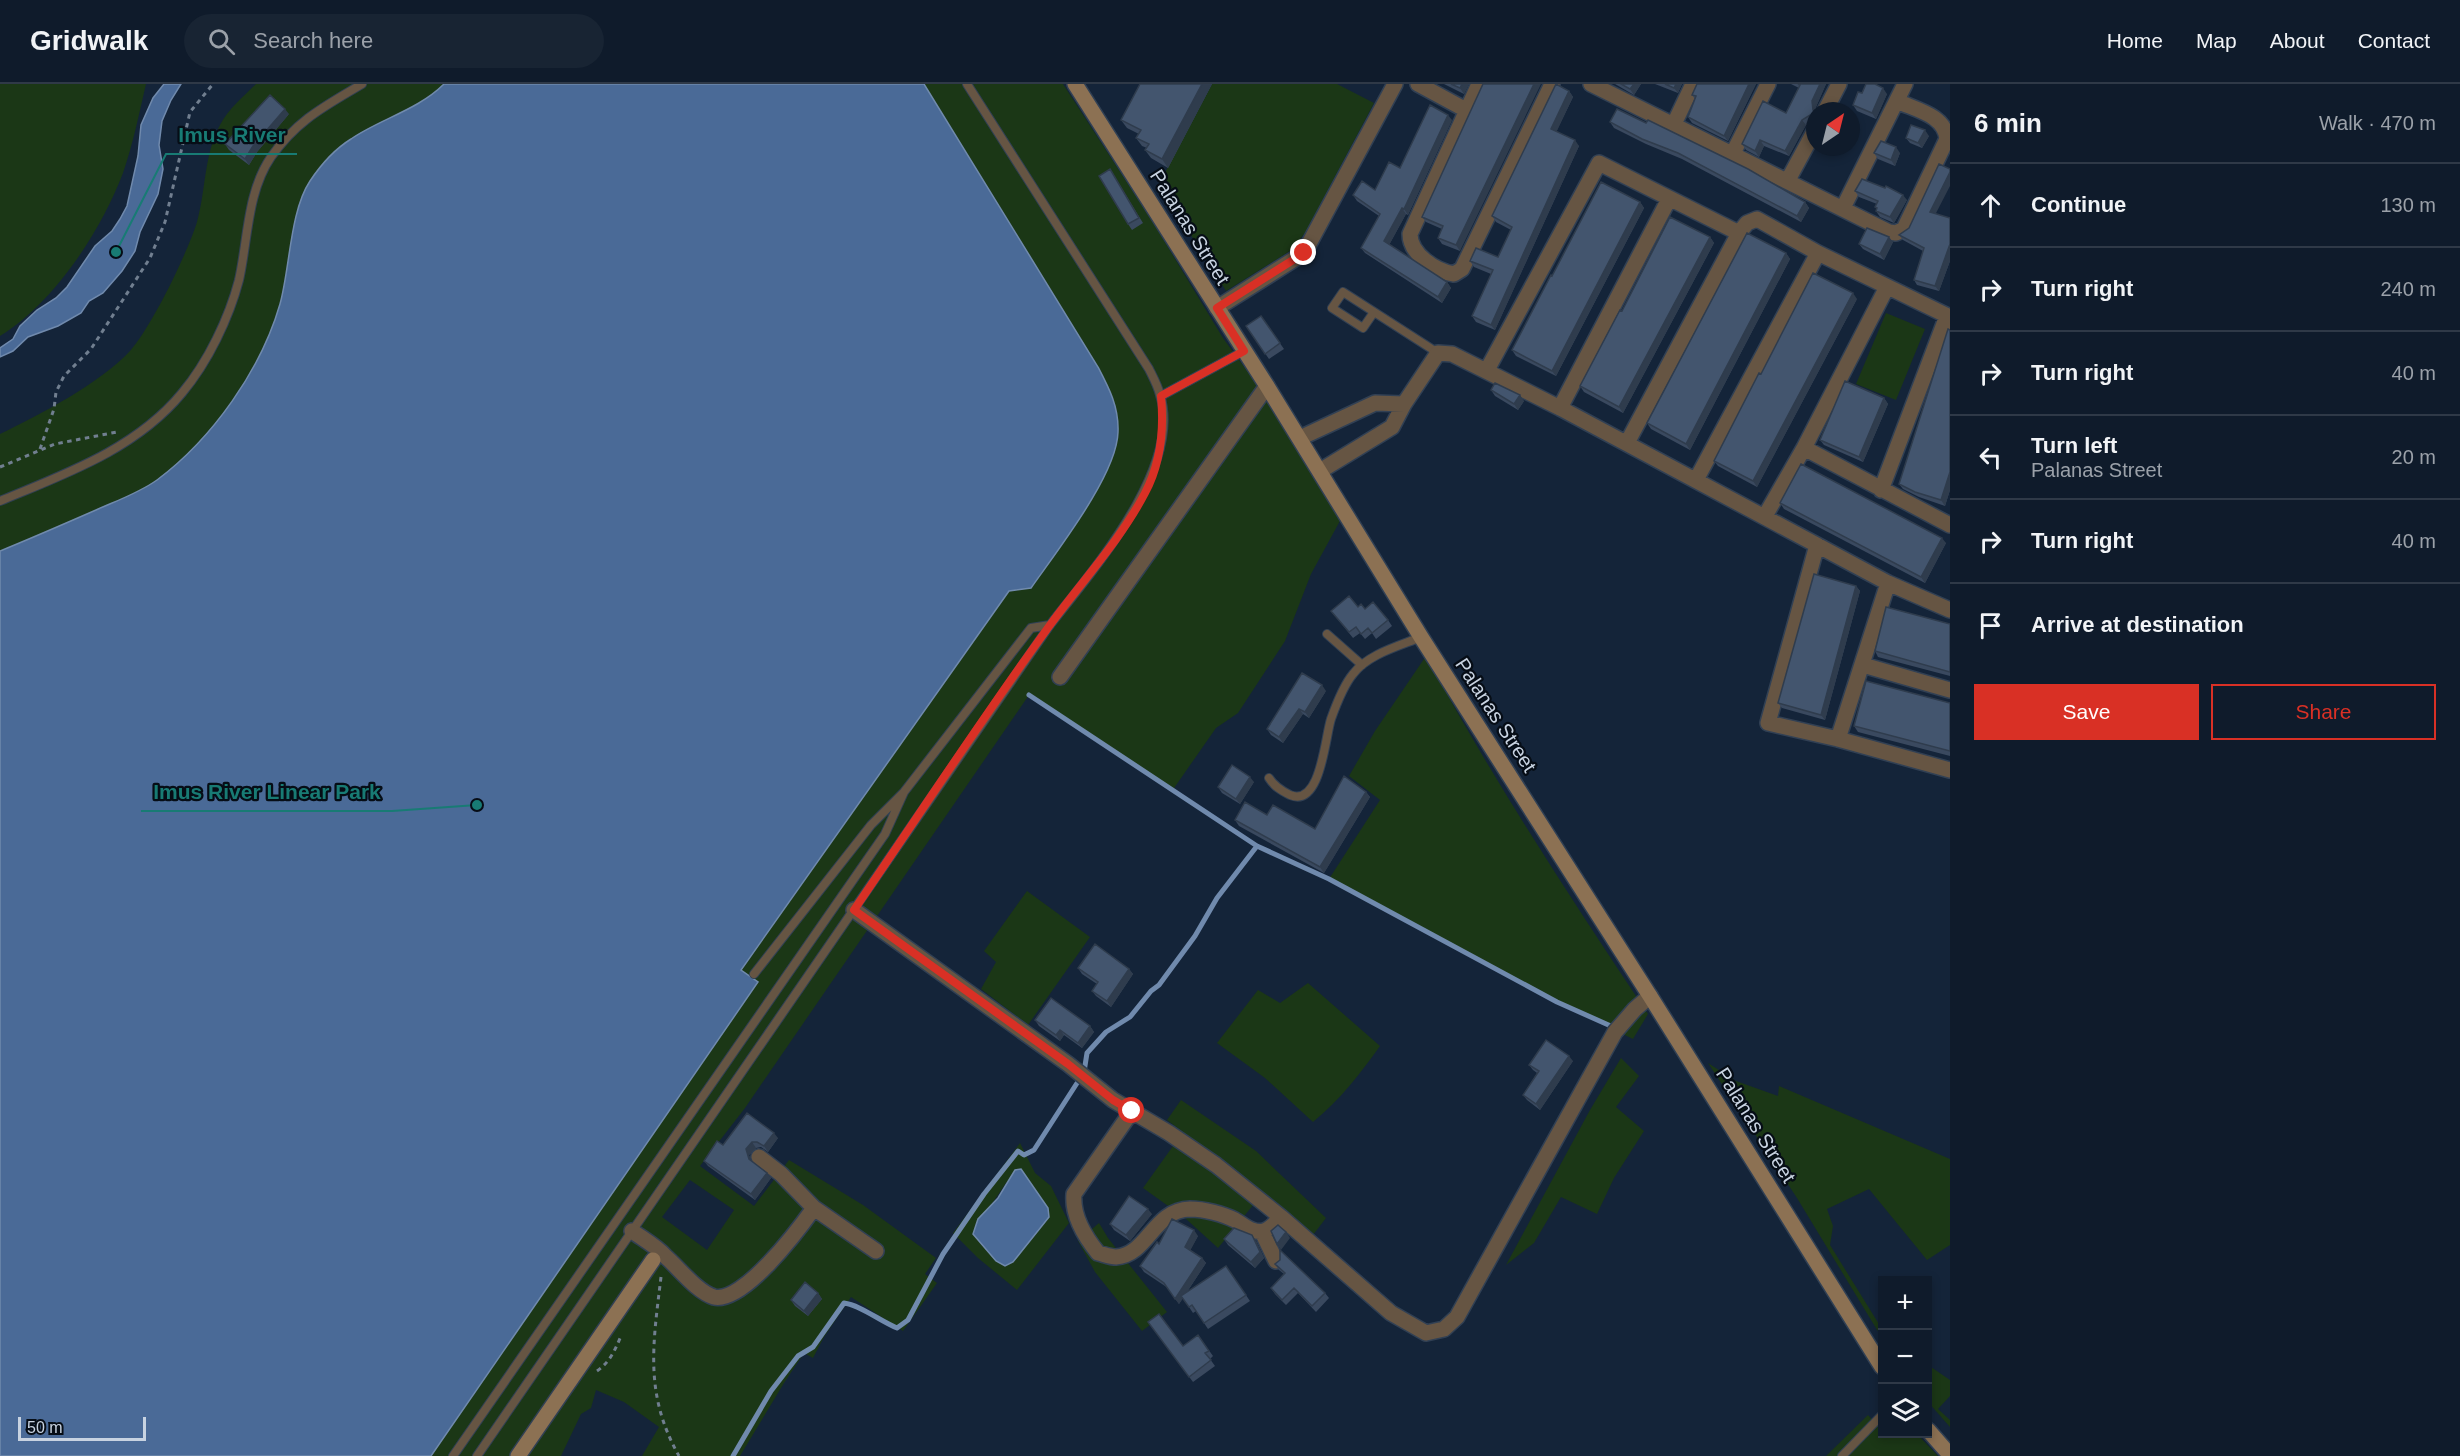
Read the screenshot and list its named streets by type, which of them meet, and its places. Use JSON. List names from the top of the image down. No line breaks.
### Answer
{"streets":{"main road":["Palanas Street"]},"places":["Imus River","Imus River Linear Park"],"scale_bar":"50 m","north":"top right","page":{"header":"Gridwalk","search":"Search here","nav":["Home","Map","About","Contact"],"heading":["6 min","Walk · 470 m"],"list":[["Continue","130 m"],["Turn right","240 m"],["Turn right","40 m"],["Turn left","Palanas Street","20 m"],["Turn right","40 m"],"Arrive at destination"],"buttons":["Save","Share"],"map_buttons":["+","−"],"scale":"50 m"}}
